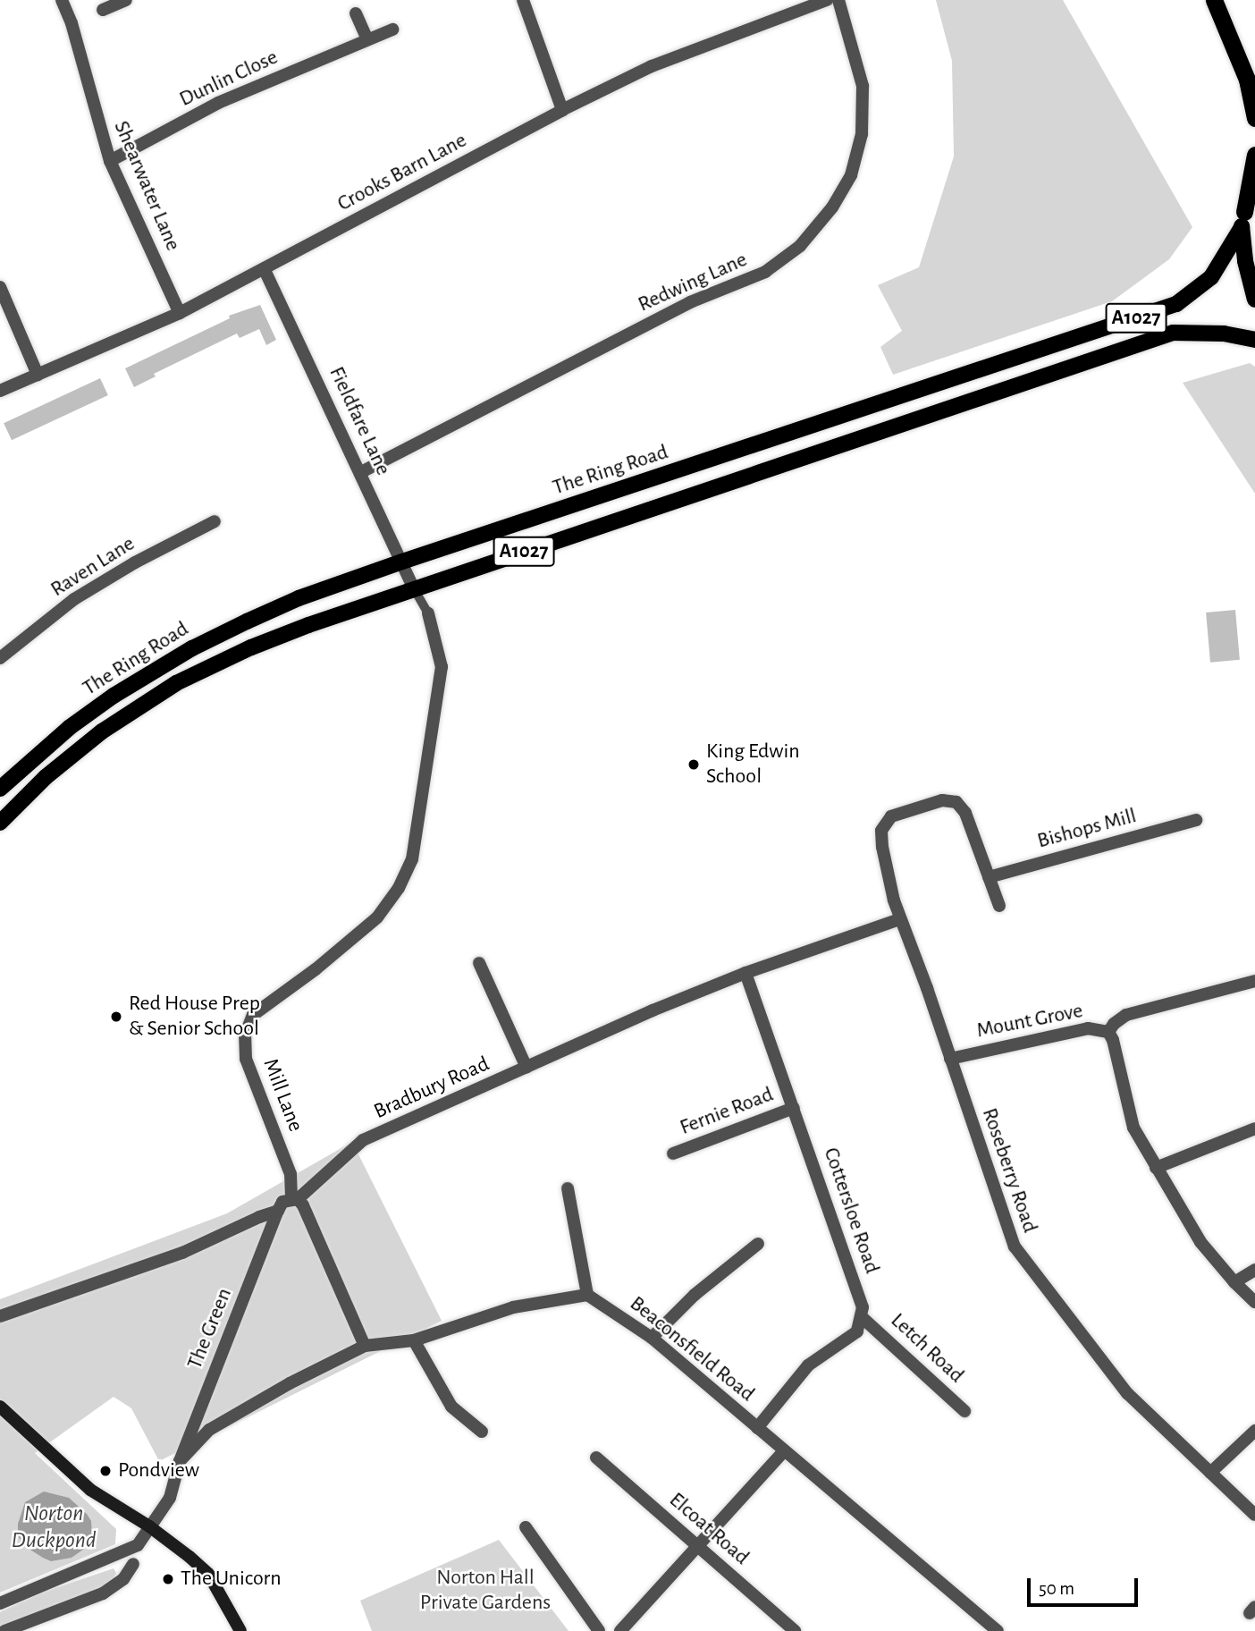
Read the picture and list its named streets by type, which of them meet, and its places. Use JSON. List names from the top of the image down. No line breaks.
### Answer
{"streets":{"main road":["A1027","The Ring Road"],"street":["Dunlin Close","Crooks Barn Lane","Shearwater Lane","Redwing Lane","Fieldfare Lane","Raven Lane","Bishops Mill","Mount Grove","Bradbury Road","Mill Lane","Fernie Road","Roseberry Road","Cottersloe Road","The Green","Letch Road","Beaconsfield Road","Elcoat Road"]},"crossings":[["Dunlin Close","Shearwater Lane"],["Crooks Barn Lane","Shearwater Lane"],["Crooks Barn Lane","Fieldfare Lane"],["Redwing Lane","Fieldfare Lane"],["A1027","The Ring Road"],["Fieldfare Lane","The Ring Road"],["Bishops Mill","Roseberry Road"],["Mount Grove","Roseberry Road"],["Bradbury Road","Mill Lane"],["Bradbury Road","Roseberry Road"],["Bradbury Road","Cottersloe Road"],["Bradbury Road","The Green"],["Fernie Road","Cottersloe Road"],["Cottersloe Road","Letch Road"]],"water":["Norton Duckpond"],"parks":["Norton Hall Private Gardens"],"places":["King Edwin School","Red House Prep & Senior School","Pondview","The Unicorn"],"scale_bar":"50 m"}
